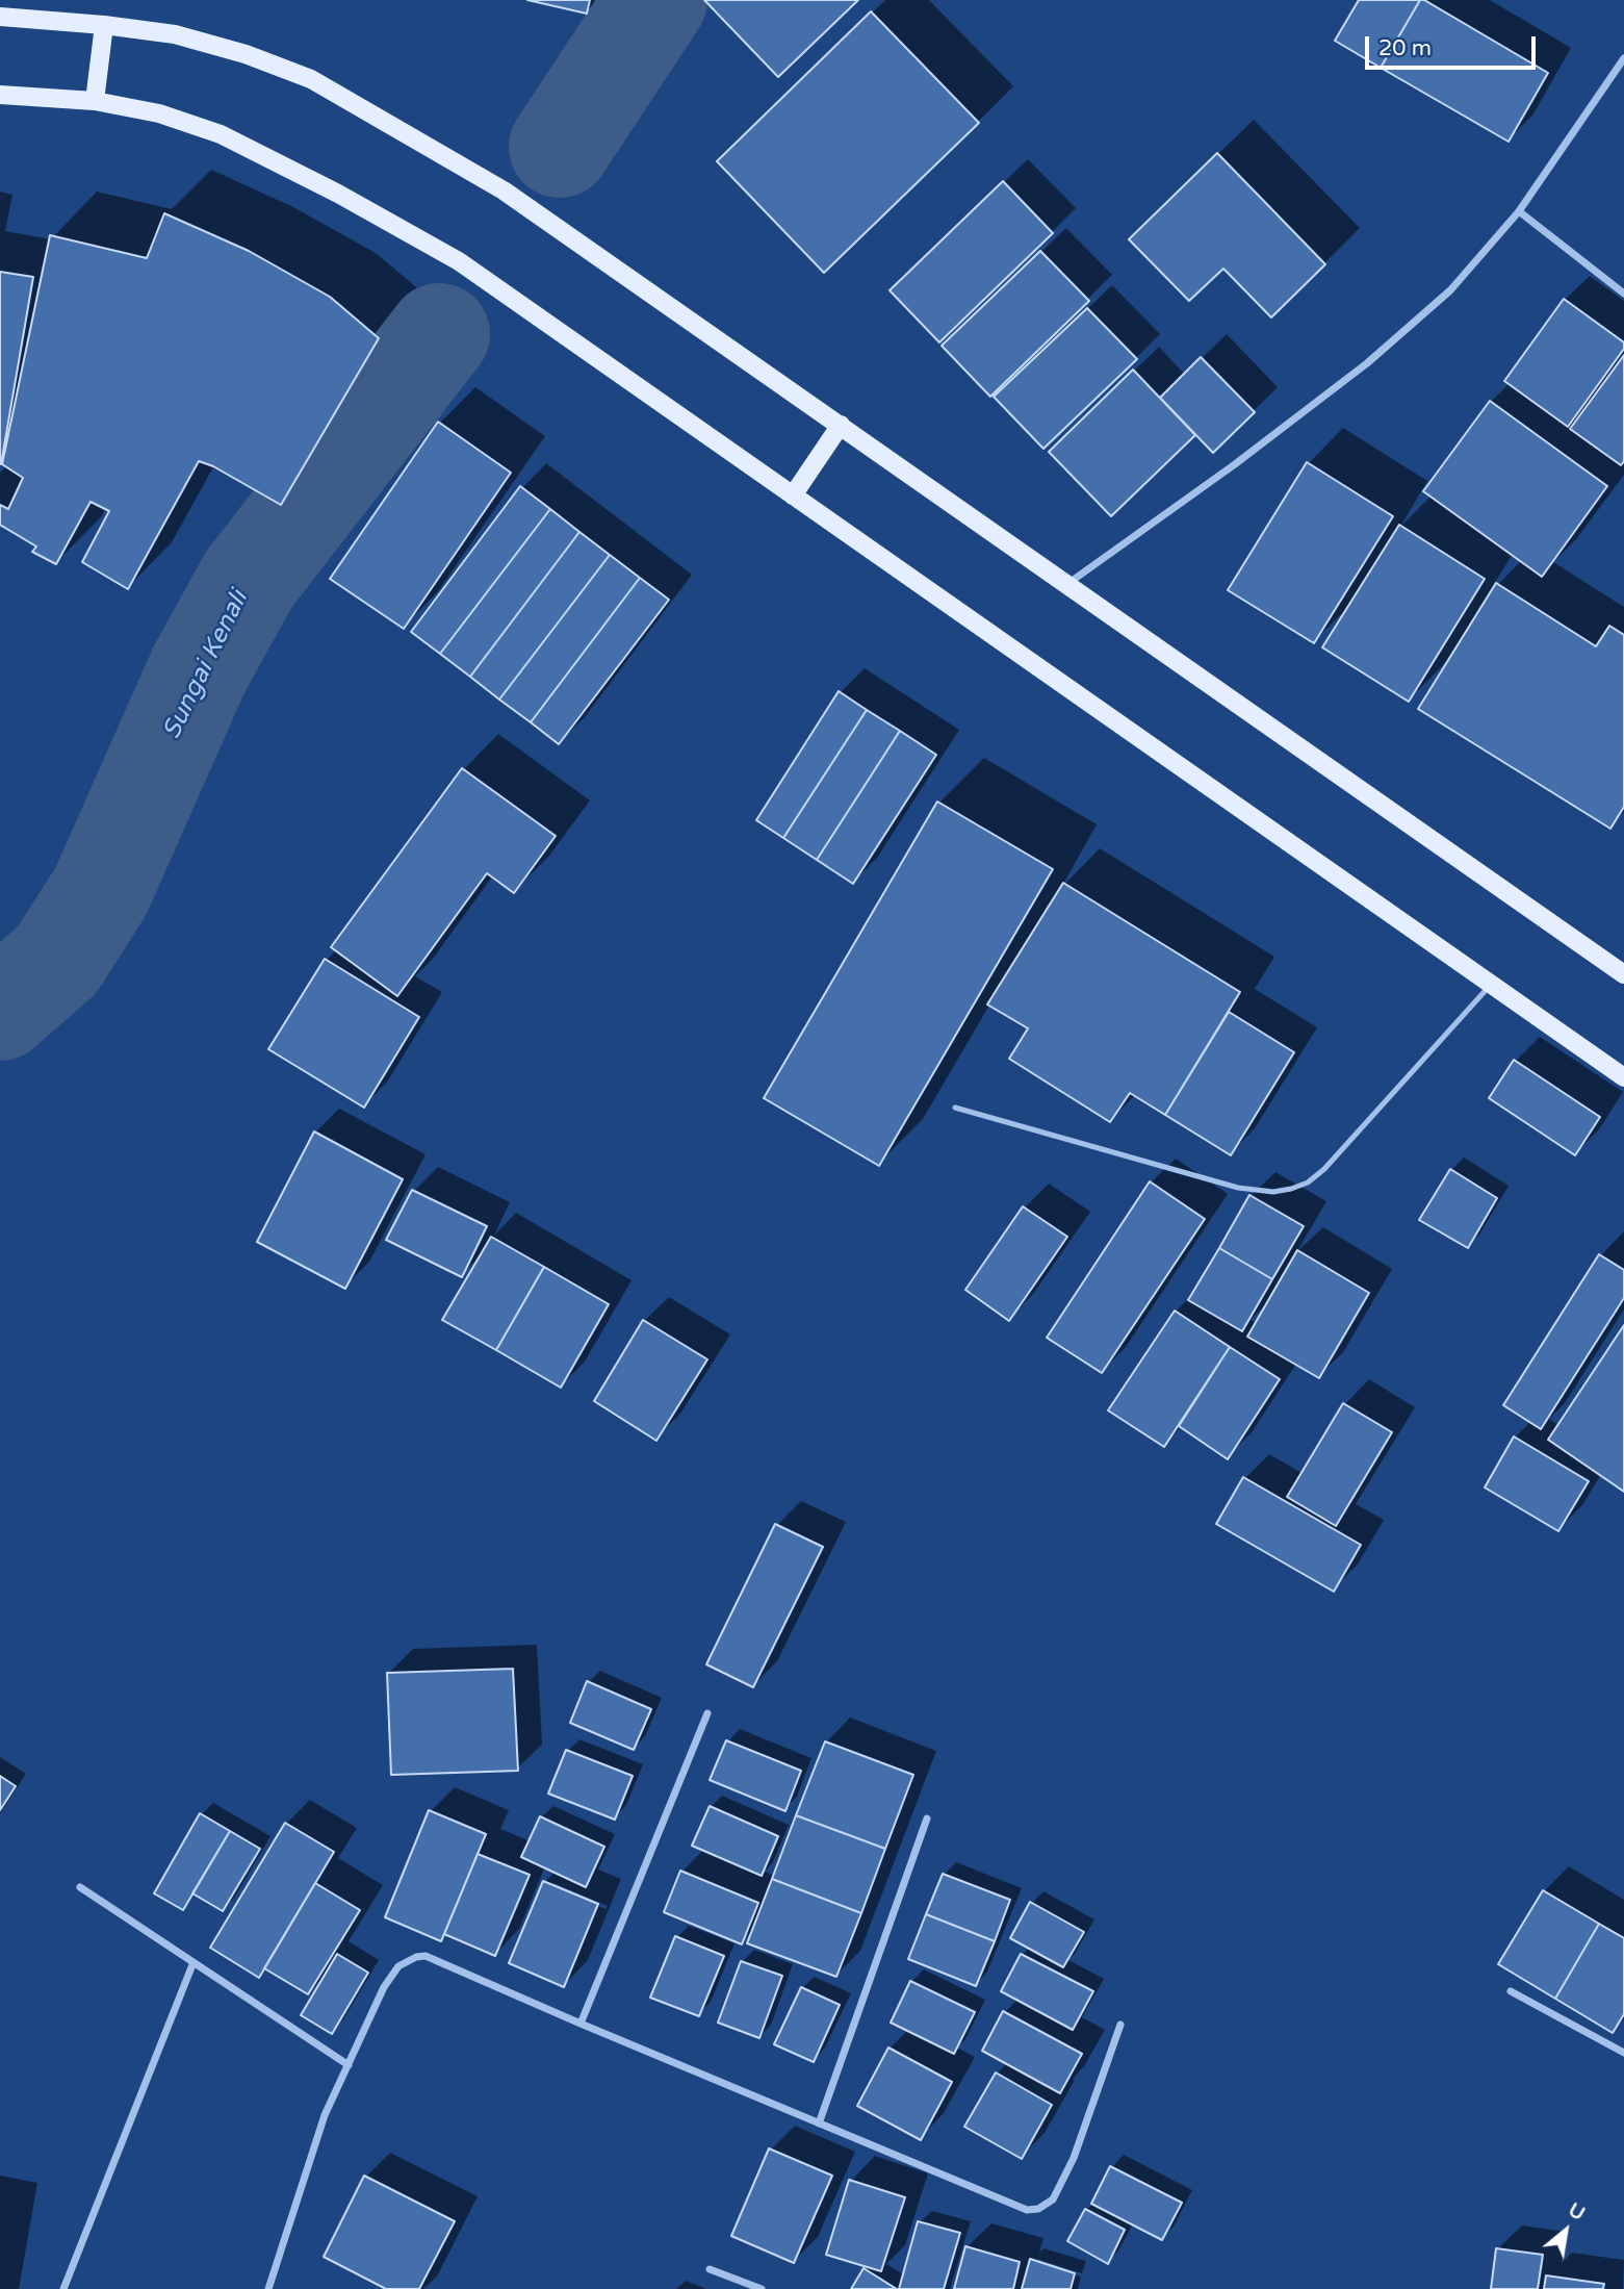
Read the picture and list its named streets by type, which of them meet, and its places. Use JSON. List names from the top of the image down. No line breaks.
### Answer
{"water":["Sungai Kenali"],"scale_bar":"20 m","north":"top right"}
